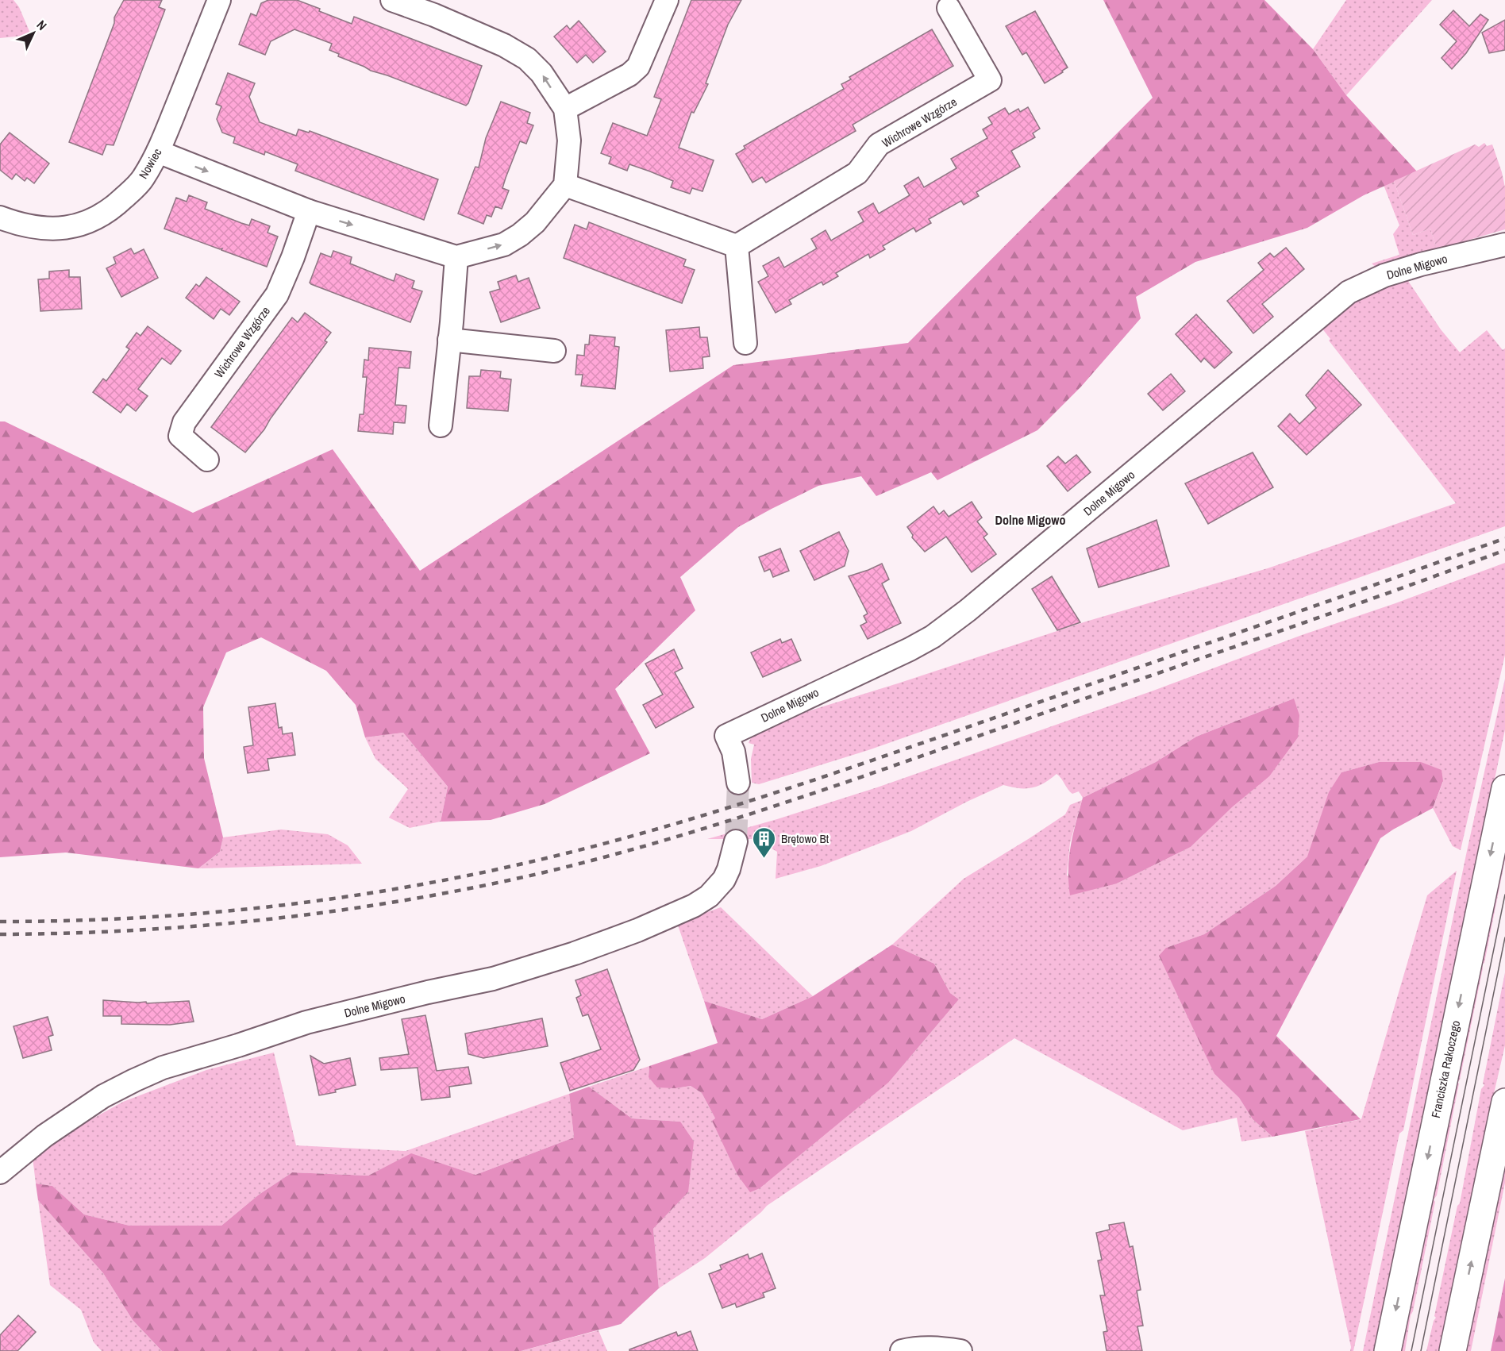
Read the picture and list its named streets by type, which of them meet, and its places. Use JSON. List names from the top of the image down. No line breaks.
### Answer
{"streets":{"main road":["Franciszka Rakoczego"],"street":["Wichrowe Wzgórze","Nowiec","Dolne Migowo"]},"districts":["Dolne Migowo"],"places":{"building":["Brętowo Bt"]},"north":"top right"}
